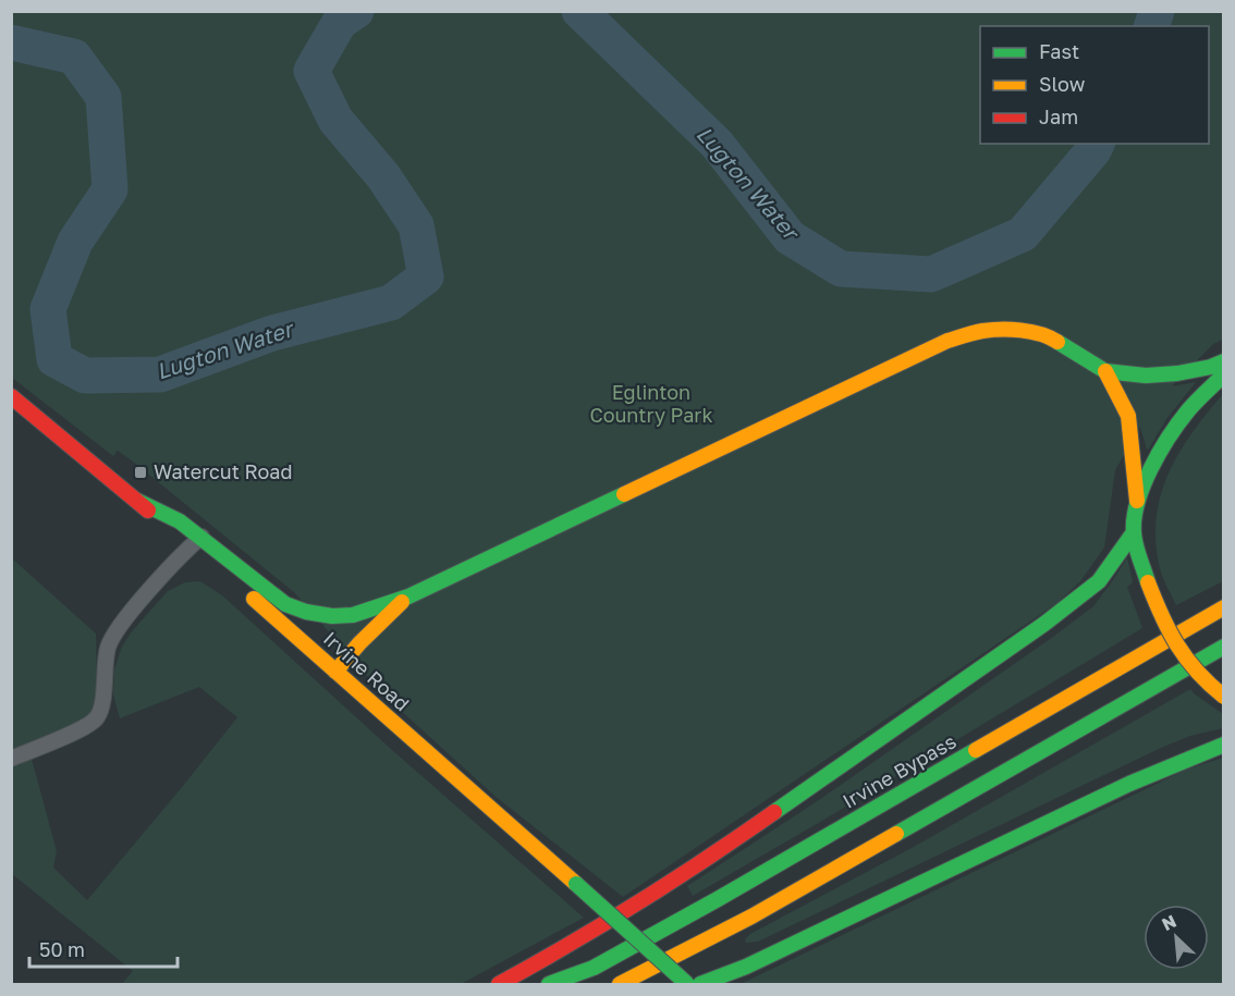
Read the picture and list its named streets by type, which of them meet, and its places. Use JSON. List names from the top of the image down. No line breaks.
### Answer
{"streets":{"main road":["Irvine Road","Irvine Bypass"]},"water":["Lugton Water"],"parks":["Eglinton Country Park"],"places":{"transit":["Watercut Road"]},"legend":["Fast","Slow","Jam"],"scale_bar":"50 m","north":"top left"}
